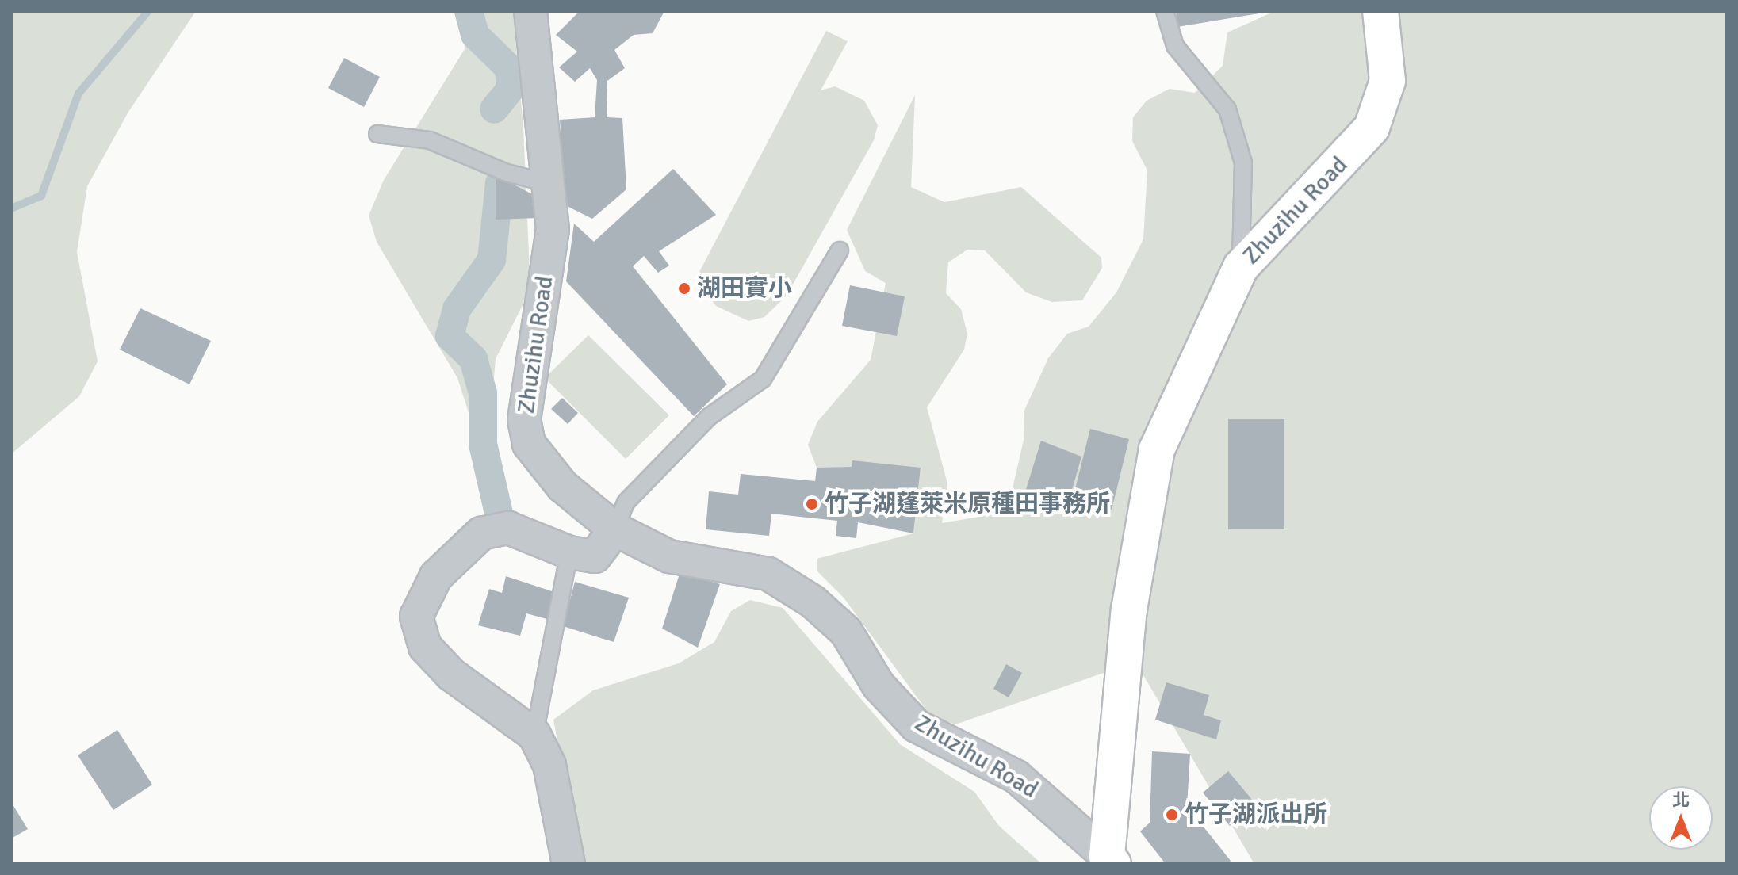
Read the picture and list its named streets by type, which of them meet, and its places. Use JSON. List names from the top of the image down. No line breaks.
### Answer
{"streets":{"main road":["Zhuzihu Road"]},"places":["湖田實小","竹子湖蓬萊米原種田事務所","竹子湖派出所"],"north":"top"}
